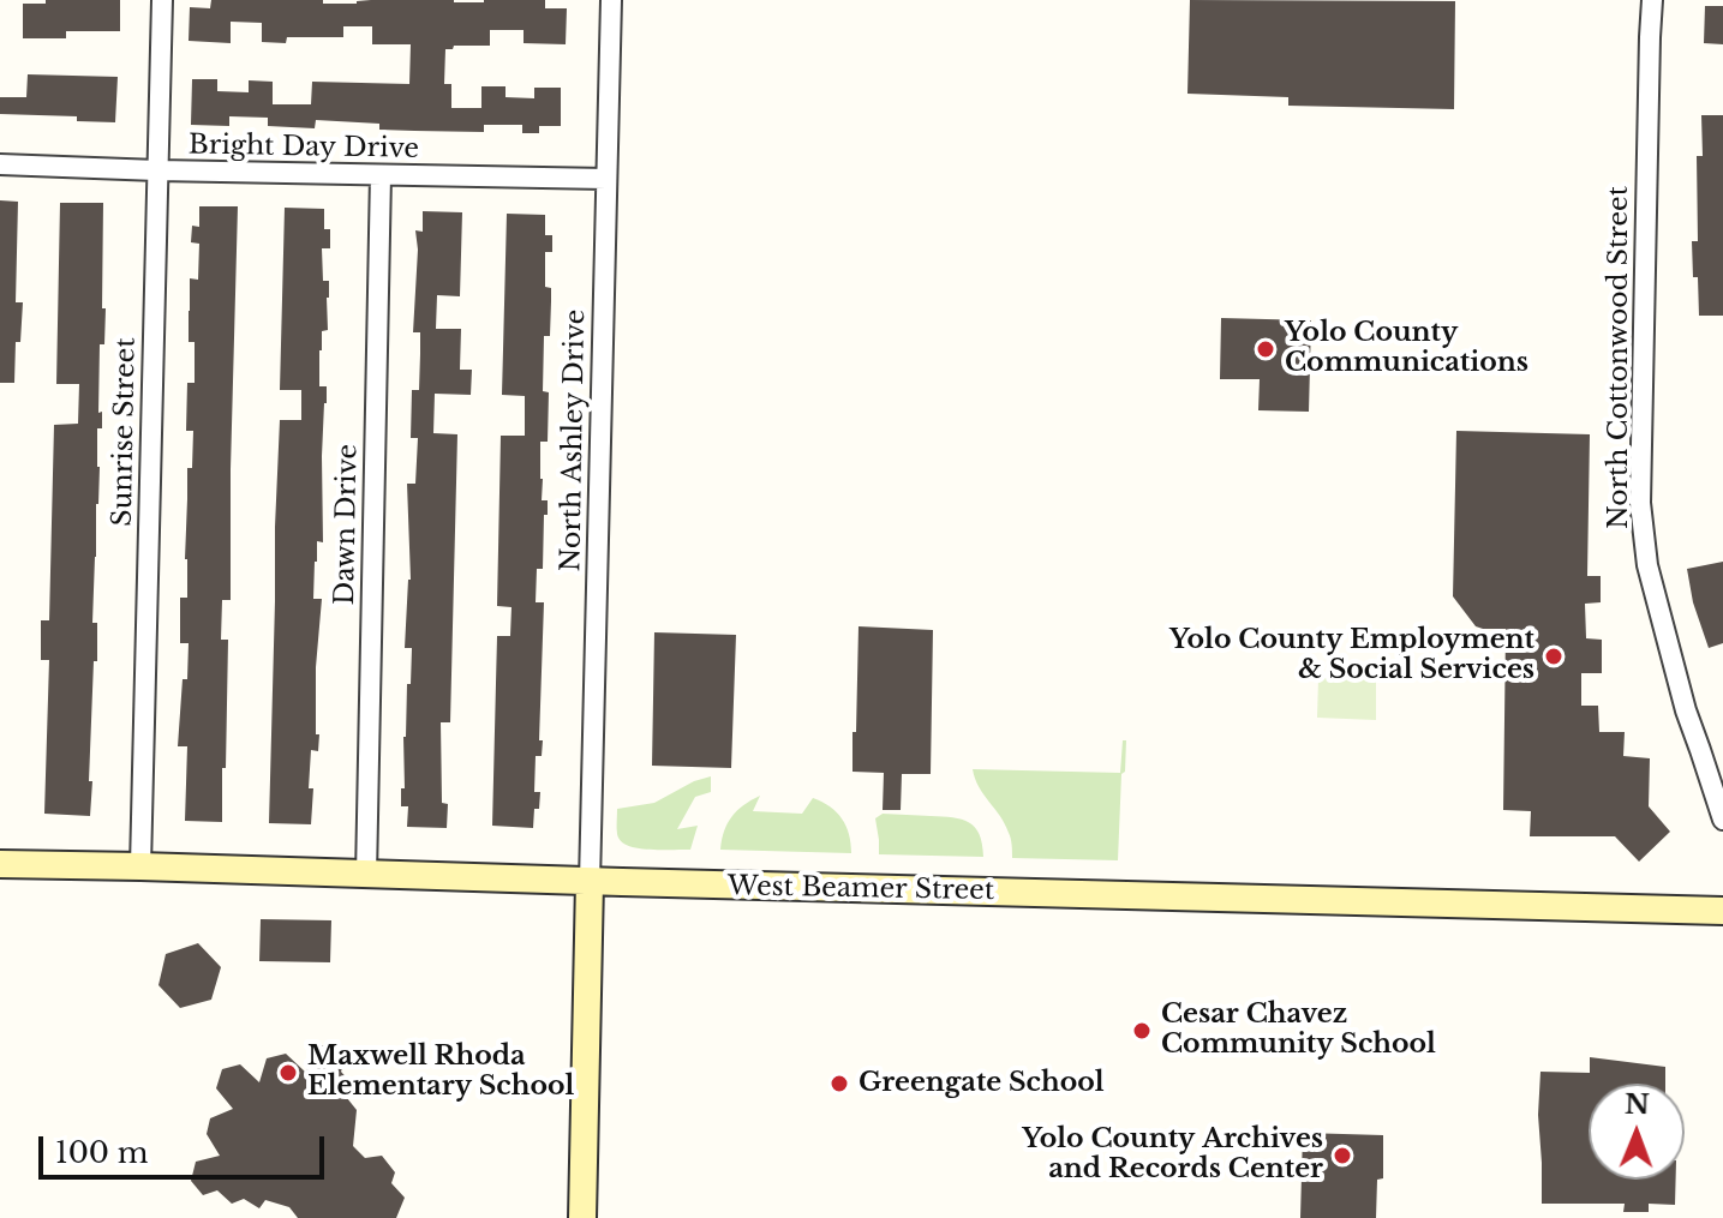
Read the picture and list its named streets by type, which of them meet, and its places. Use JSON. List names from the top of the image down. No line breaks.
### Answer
{"streets":{"street":["Bright Day Drive","North Cottonwood Street","Sunrise Street","North Ashley Drive","Dawn Drive","West Beamer Street"]},"crossings":[["Bright Day Drive","Sunrise Street"],["Bright Day Drive","North Ashley Drive"],["Bright Day Drive","Dawn Drive"],["Sunrise Street","West Beamer Street"],["North Ashley Drive","West Beamer Street"],["Dawn Drive","West Beamer Street"]],"places":["Yolo County Communications","Yolo County Employment & Social Services","Cesar Chavez Community School","Maxwell Rhoda Elementary School","Greengate School","Yolo County Archives and Records Center"],"scale_bar":"100 m","north":"top"}
